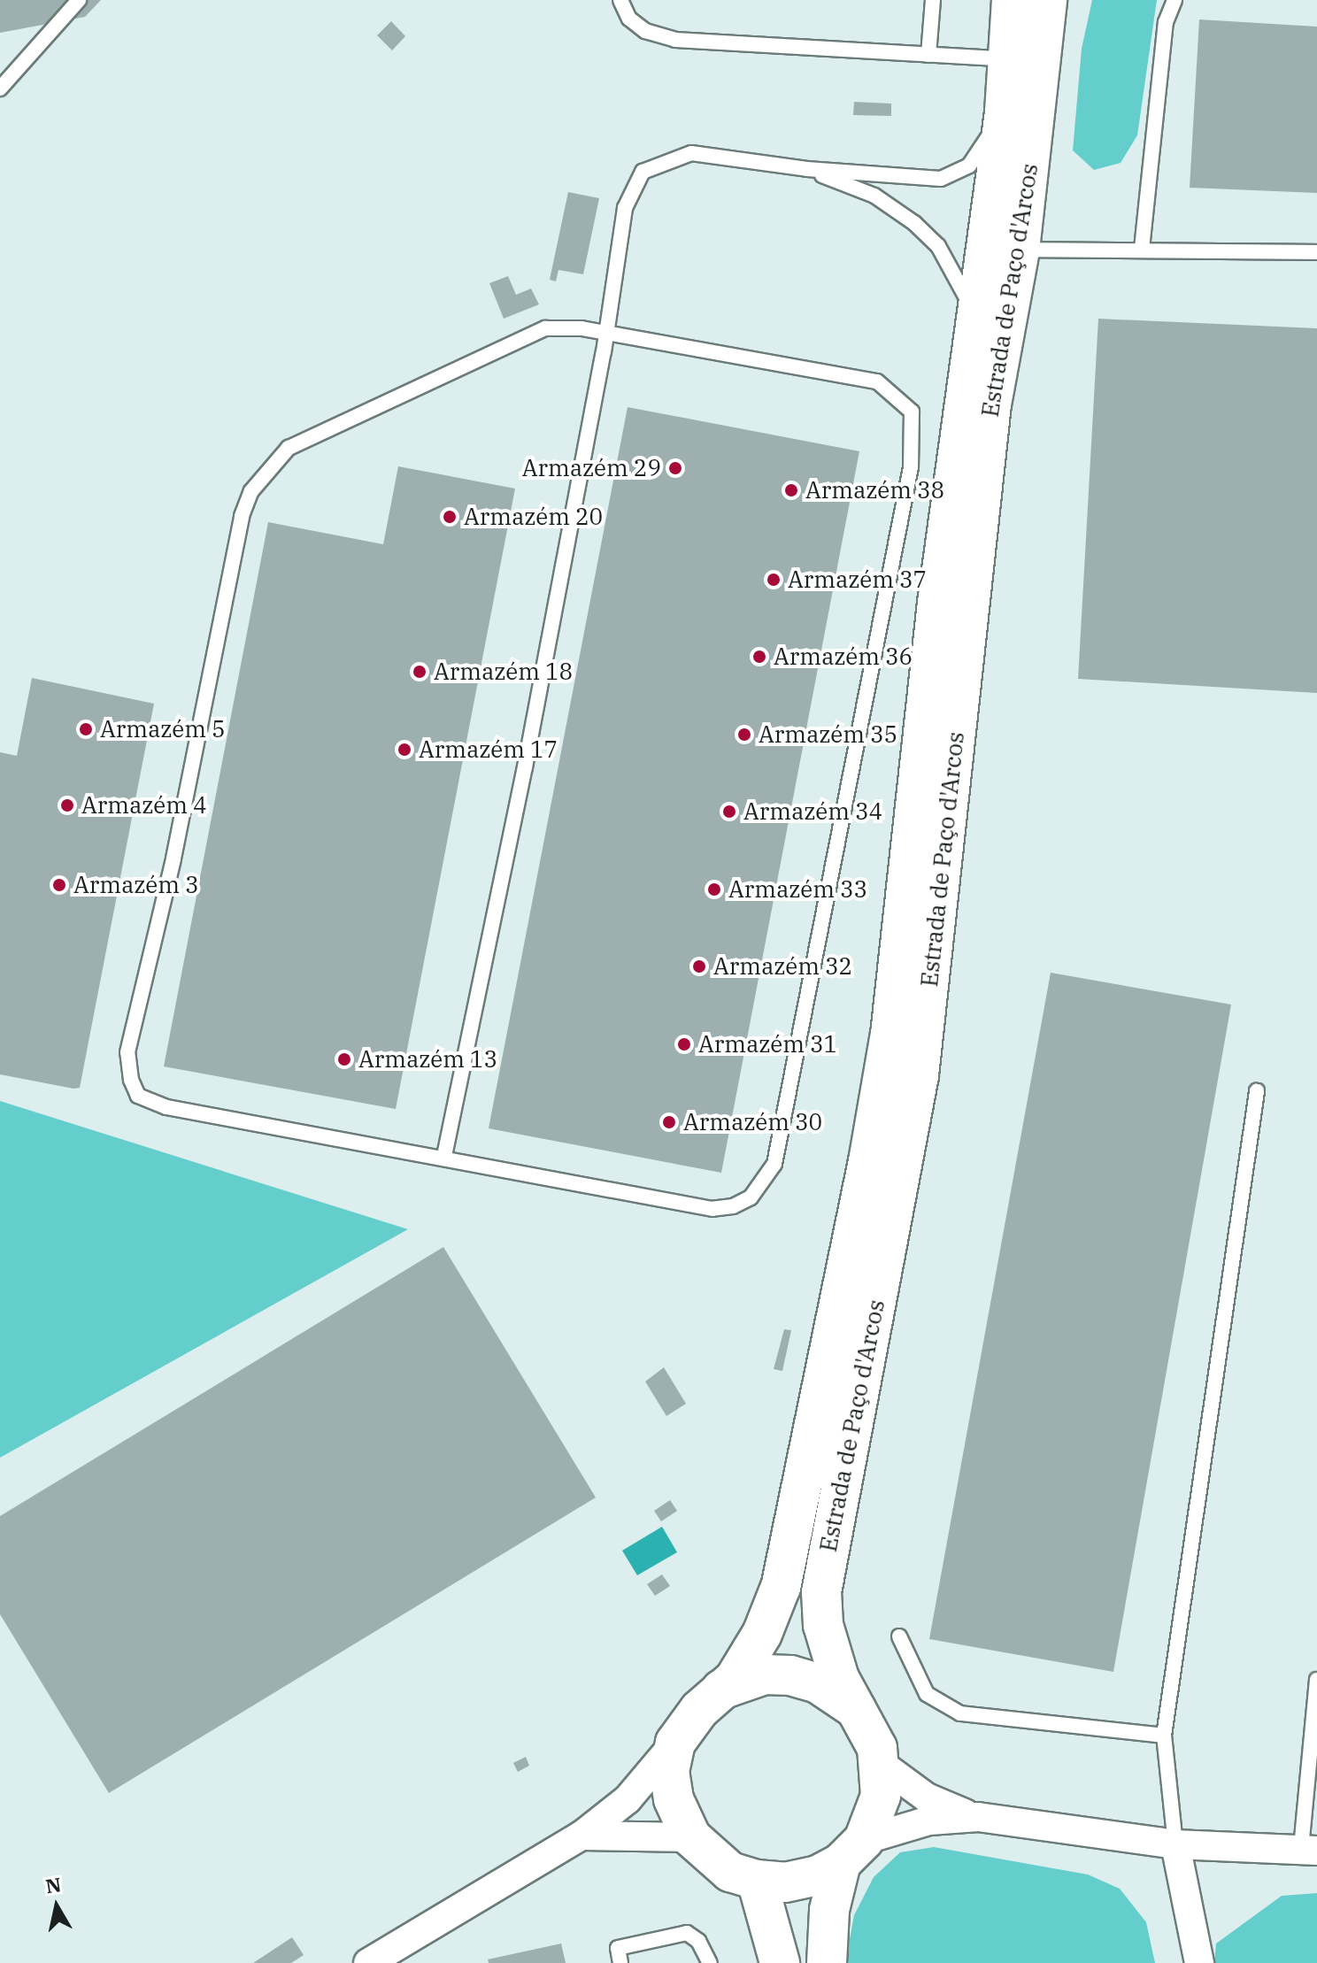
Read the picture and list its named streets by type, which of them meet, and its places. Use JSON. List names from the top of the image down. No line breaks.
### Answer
{"streets":{"main road":["Estrada de Paço d'Arcos"]},"places":["Armazém 29","Armazém 38","Armazém 20","Armazém 37","Armazém 36","Armazém 18","Armazém 5","Armazém 35","Armazém 17","Armazém 4","Armazém 34","Armazém 3","Armazém 33","Armazém 32","Armazém 31","Armazém 13","Armazém 30"],"north":"top"}
